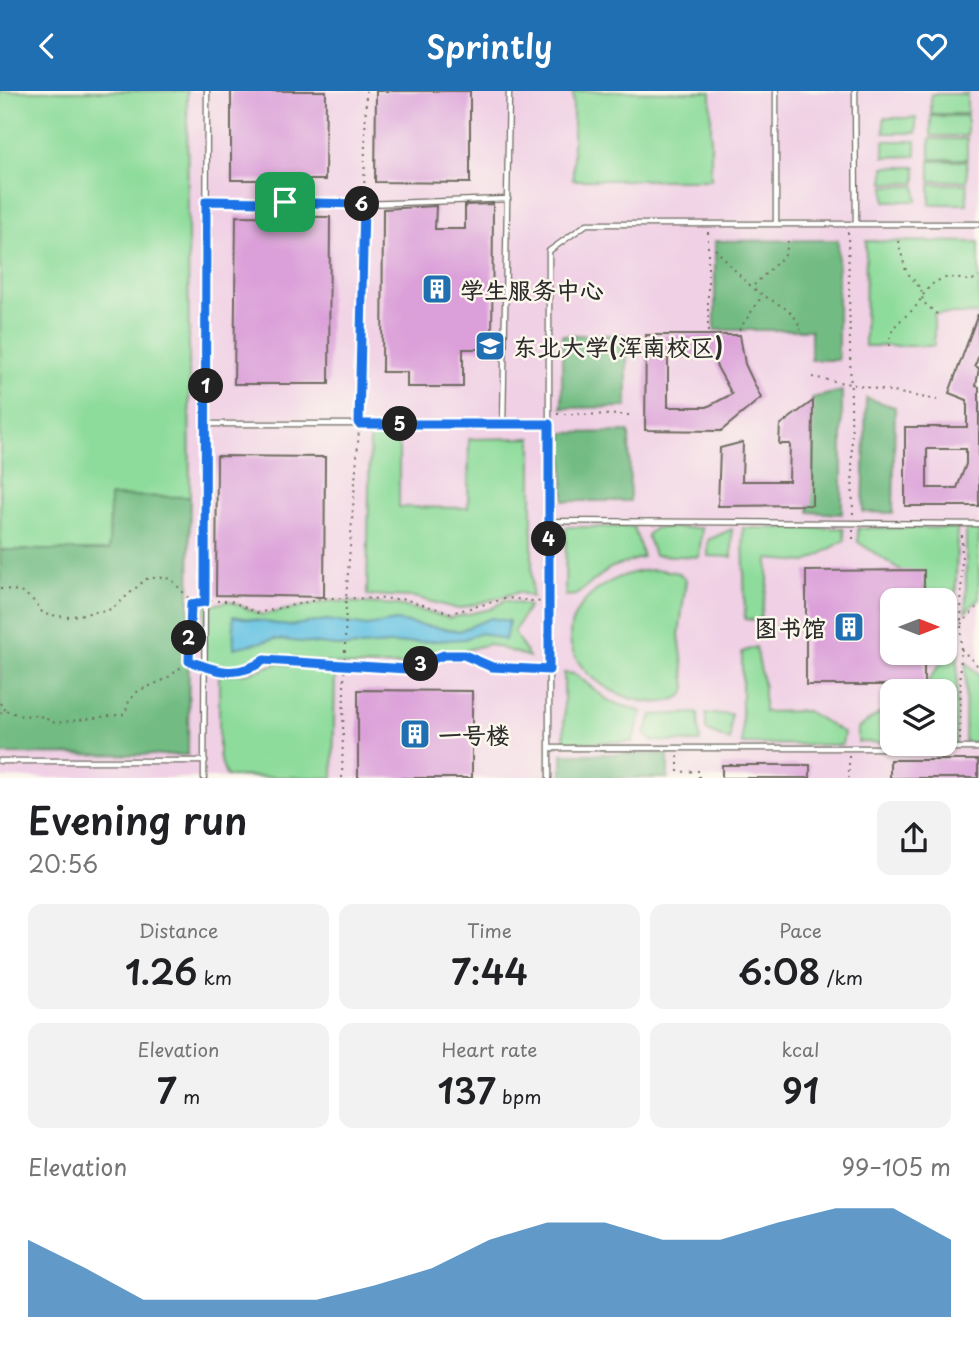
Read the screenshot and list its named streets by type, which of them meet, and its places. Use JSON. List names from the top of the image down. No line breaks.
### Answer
{"places":{"building":["学生服务中心","图书馆","一号楼"],"school or university":["东北大学(浑南校区)"]},"north":"right","page":{"header":"Sprintly","pins":["6","1","5","4","2","3"],"heading":["Evening run","20:56"],"stats":[["Distance","1.26 km"],["Time","7:44"],["Pace","6:08 /km"],["Elevation","7 m"],["Heart rate","137 bpm"],["kcal","91"]],"chart":["Elevation","99–105 m"]}}
